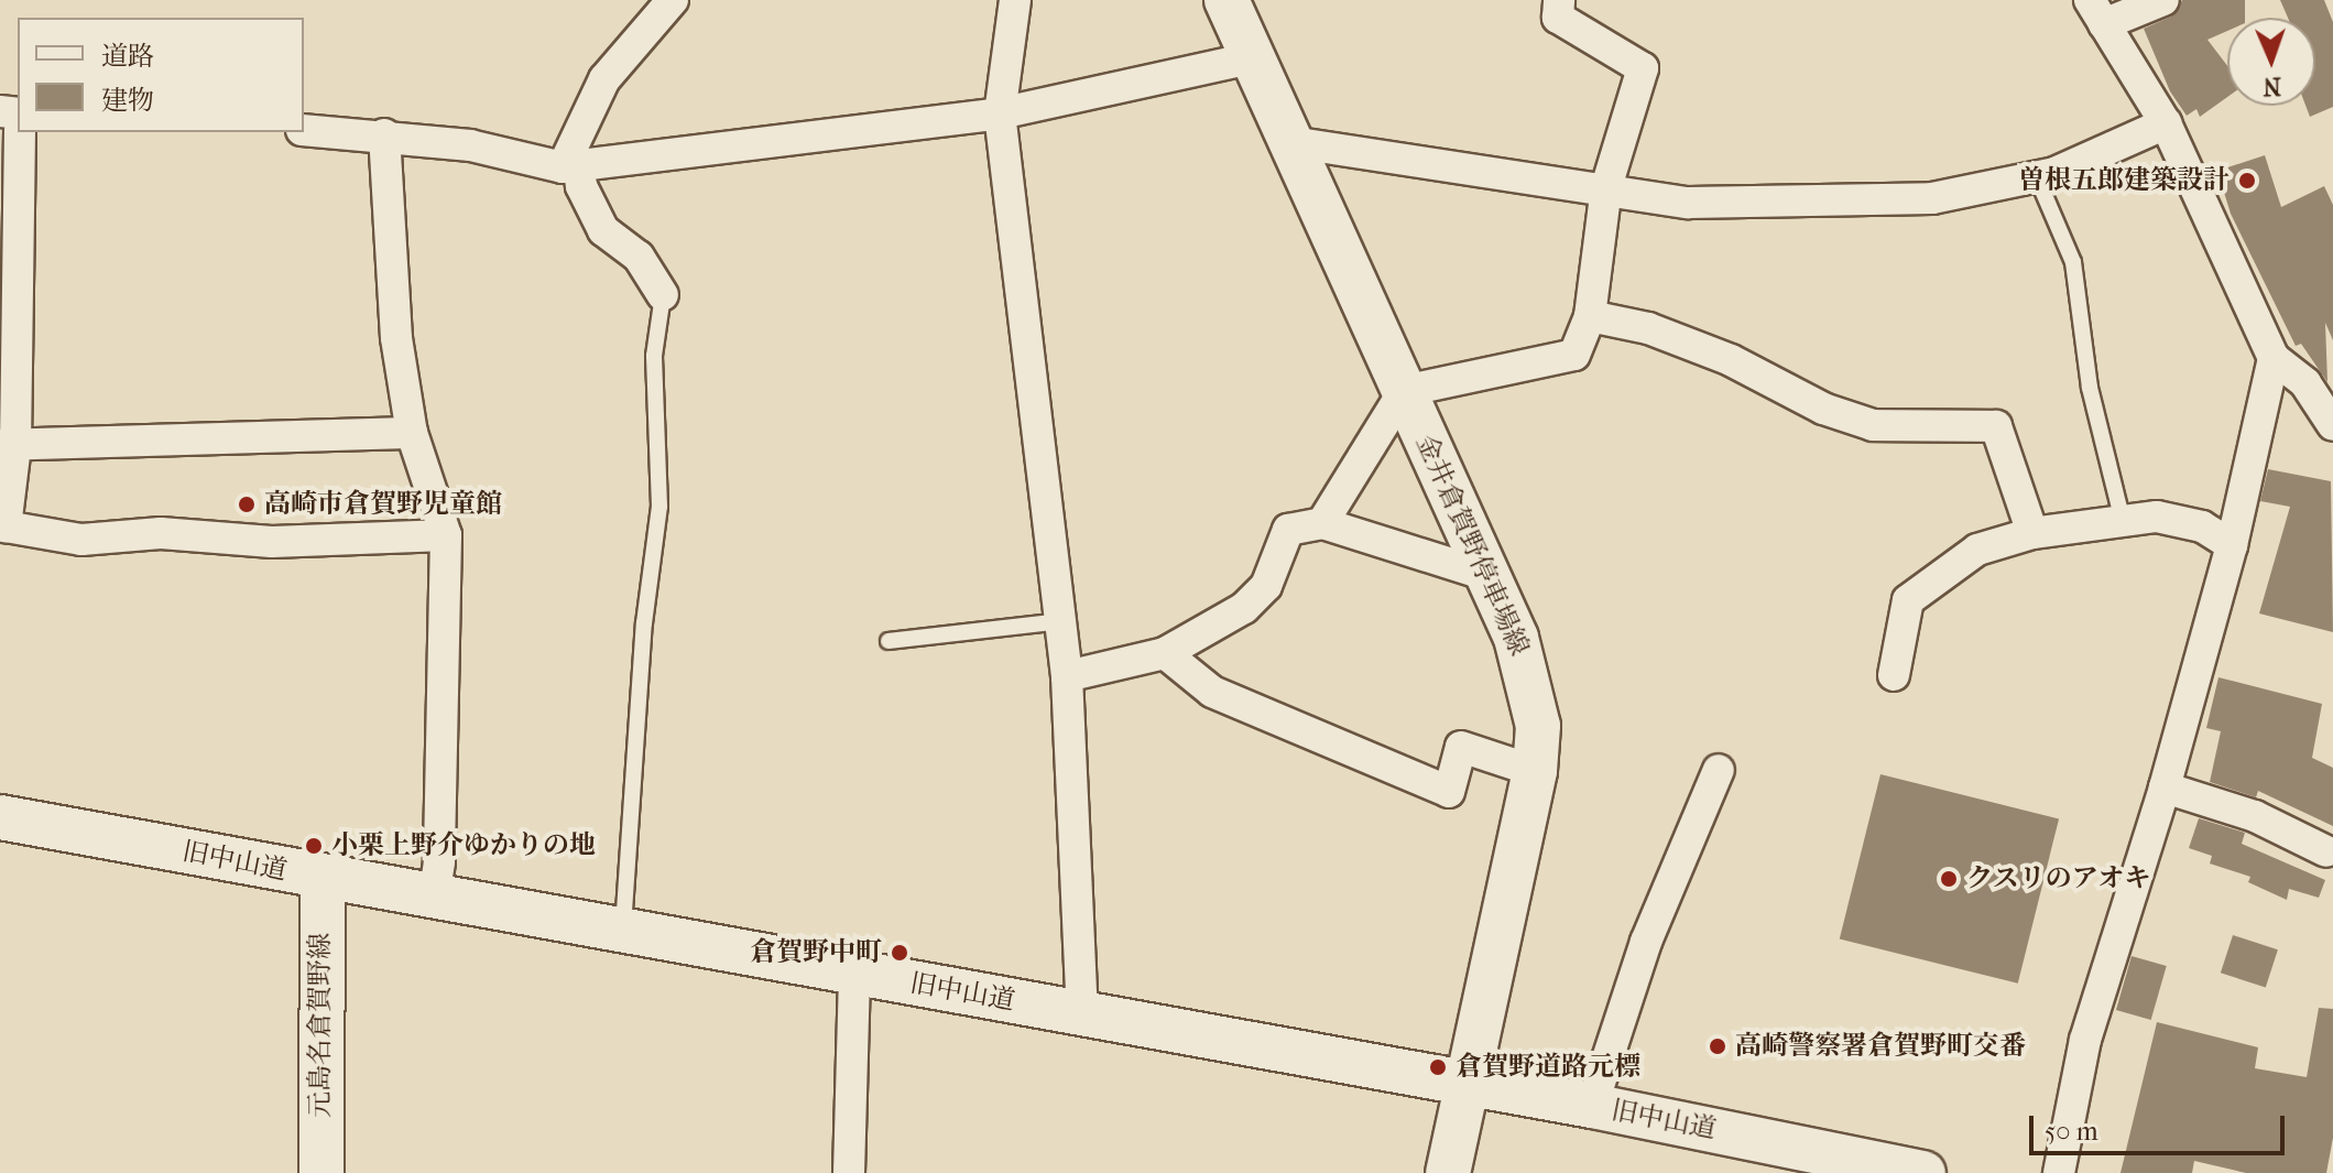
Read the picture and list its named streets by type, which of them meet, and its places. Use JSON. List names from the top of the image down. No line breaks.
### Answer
{"streets":{"main road":["金井倉賀野停車場線","旧中山道","元島名倉賀野線"]},"crossings":[["金井倉賀野停車場線","旧中山道"],["旧中山道","元島名倉賀野線"]],"places":["曽根五郎建築設計","高崎市倉賀野児童館","小栗上野介ゆかりの地","クスリのアオキ","倉賀野中町","高崎警察署倉賀野町交番","倉賀野道路元標"],"legend":["道路","建物"],"scale_bar":"50 m","north":"bottom"}
